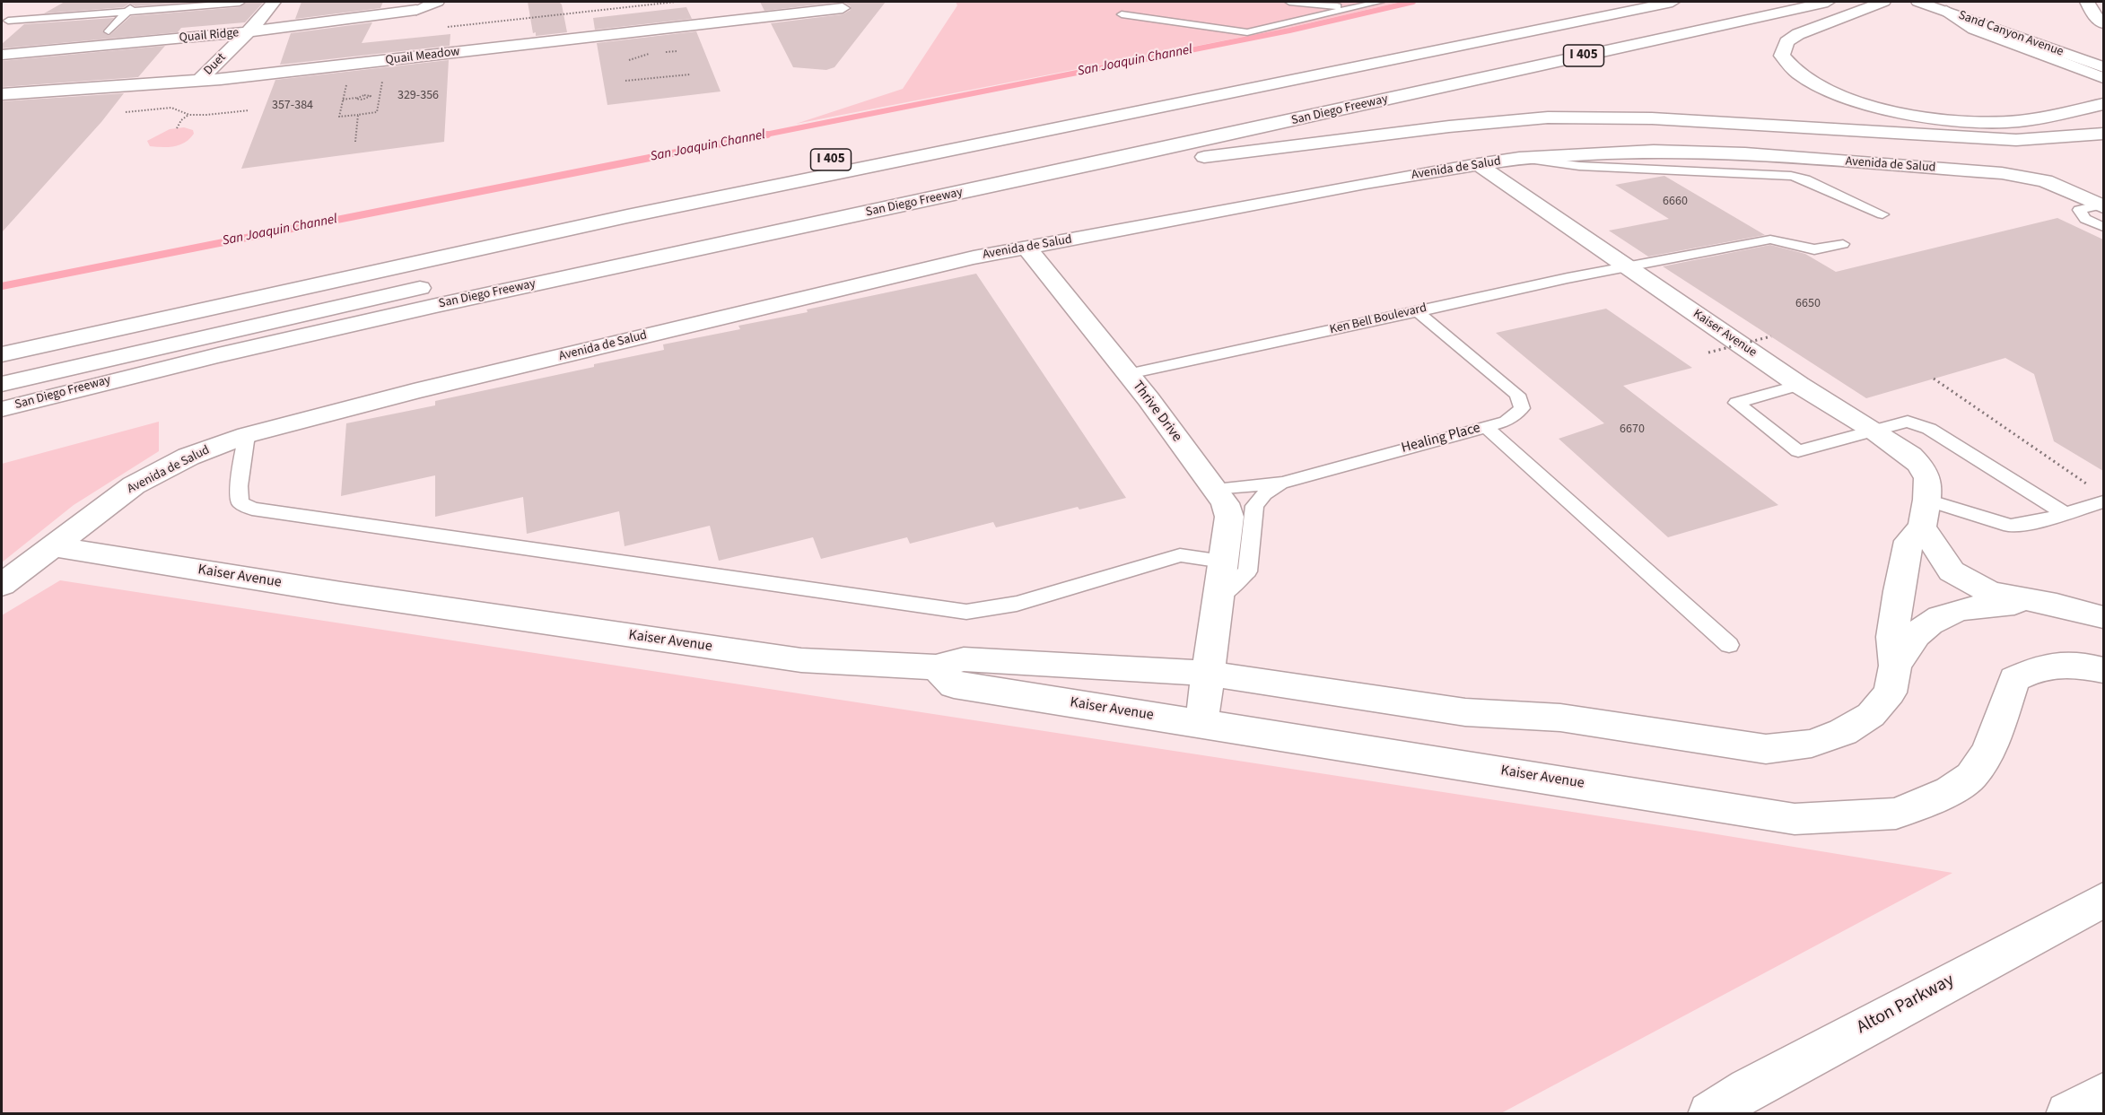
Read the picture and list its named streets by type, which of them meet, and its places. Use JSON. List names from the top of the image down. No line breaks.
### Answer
{"streets":{"main road":["Sand Canyon Avenue","Quail Ridge","I 405","Quail Meadow","Duet","San Diego Freeway","Avenida de Salud","Kaiser Avenue","Thrive Drive","Alton Parkway"],"lane":["Ken Bell Boulevard","Healing Place"]},"crossings":[["Quail Ridge","Duet"],["Quail Meadow","Duet"],["Avenida de Salud","Kaiser Avenue"],["Avenida de Salud","Thrive Drive"],["Ken Bell Boulevard","Kaiser Avenue"],["Ken Bell Boulevard","Thrive Drive"],["Ken Bell Boulevard","Healing Place"],["Kaiser Avenue","Thrive Drive"],["Thrive Drive","Healing Place"]],"water":["San Joaquin Channel"],"house_numbers":["329-356","357-384","6660","6650","6670"]}
